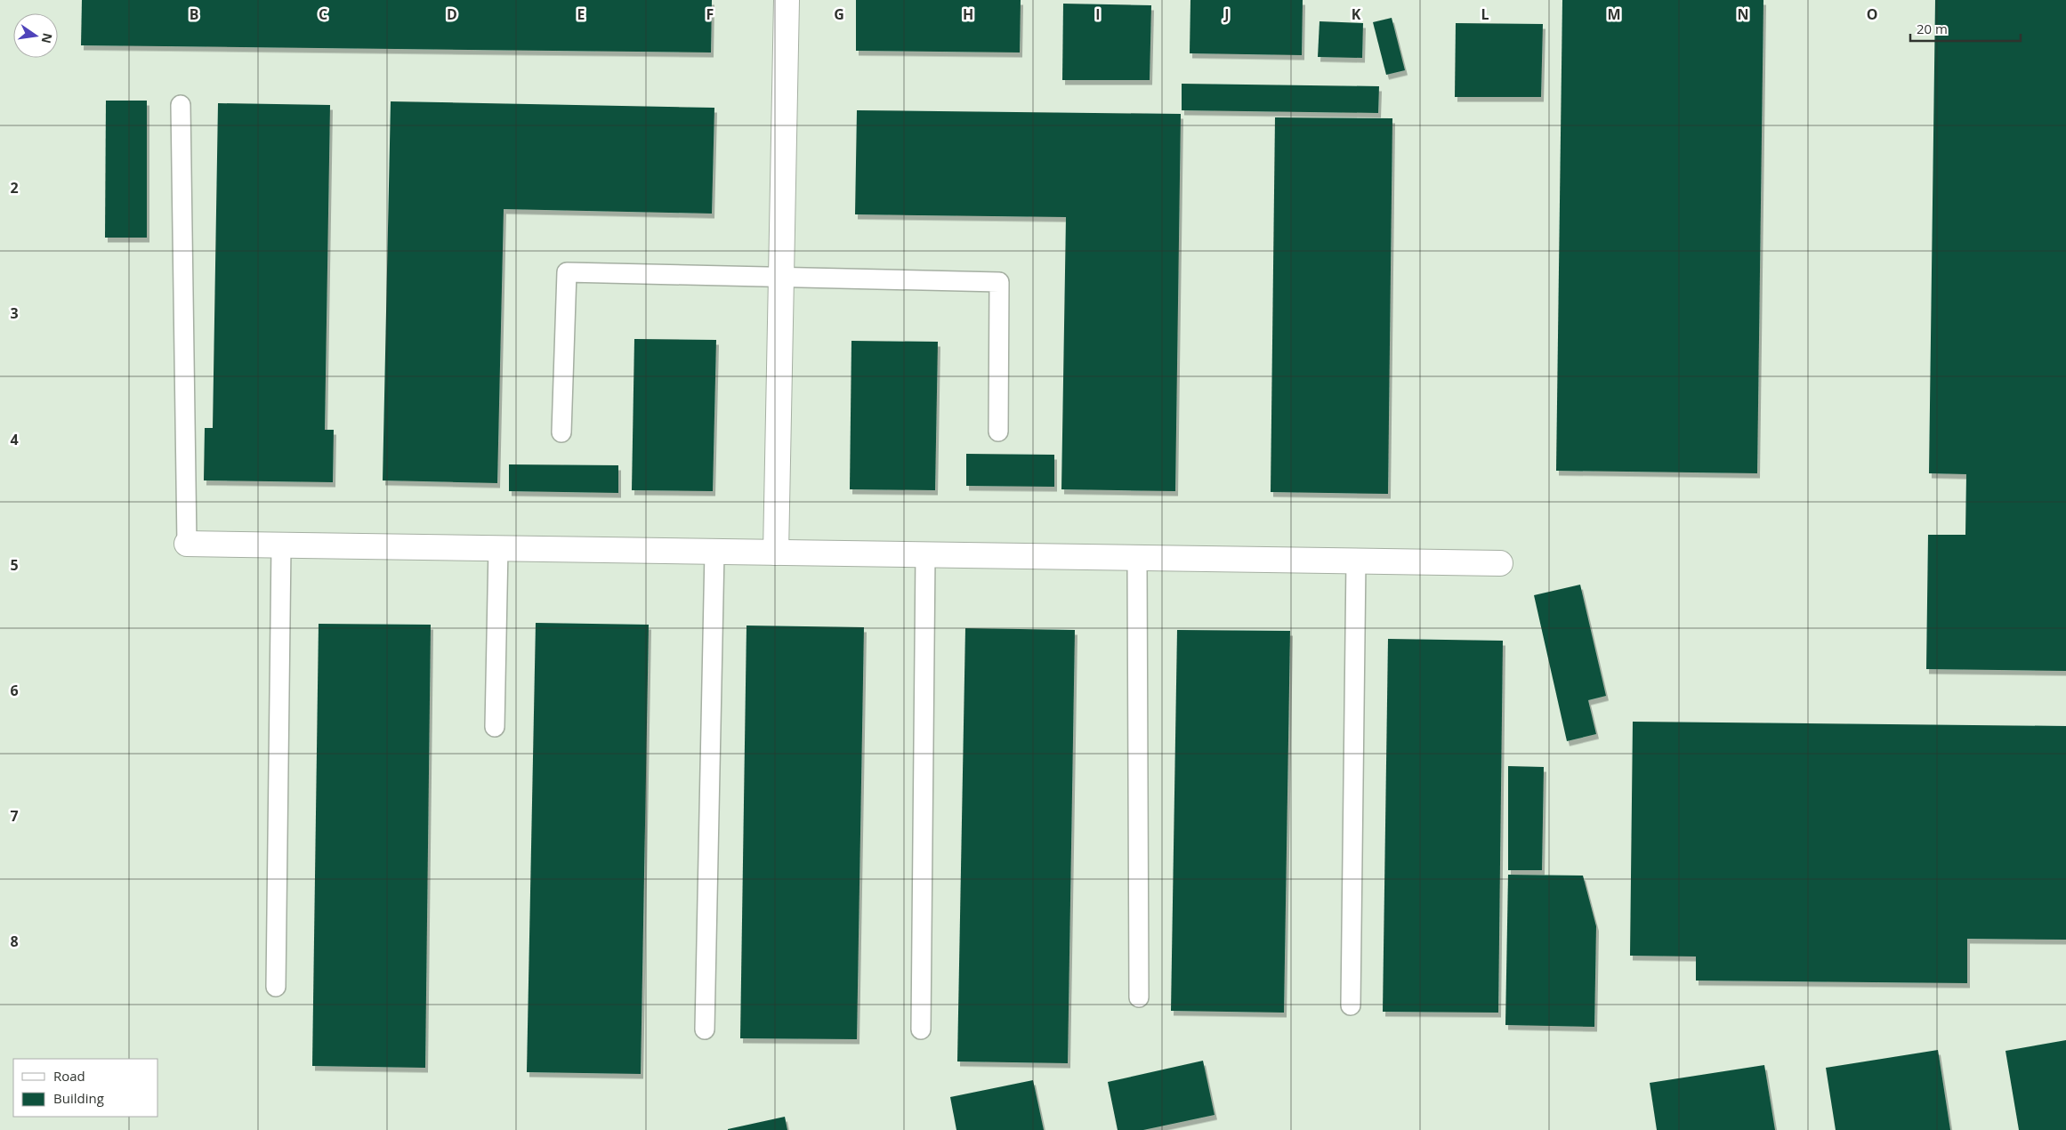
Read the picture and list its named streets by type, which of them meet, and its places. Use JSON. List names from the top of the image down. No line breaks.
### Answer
{"legend":["Road","Building"],"scale_bar":"20 m","north":"right","grid":{"columns":["B","C","D","E","F","G","H","I","J","K","L","M","N","O"],"rows":["2","3","4","5","6","7","8"]}}
